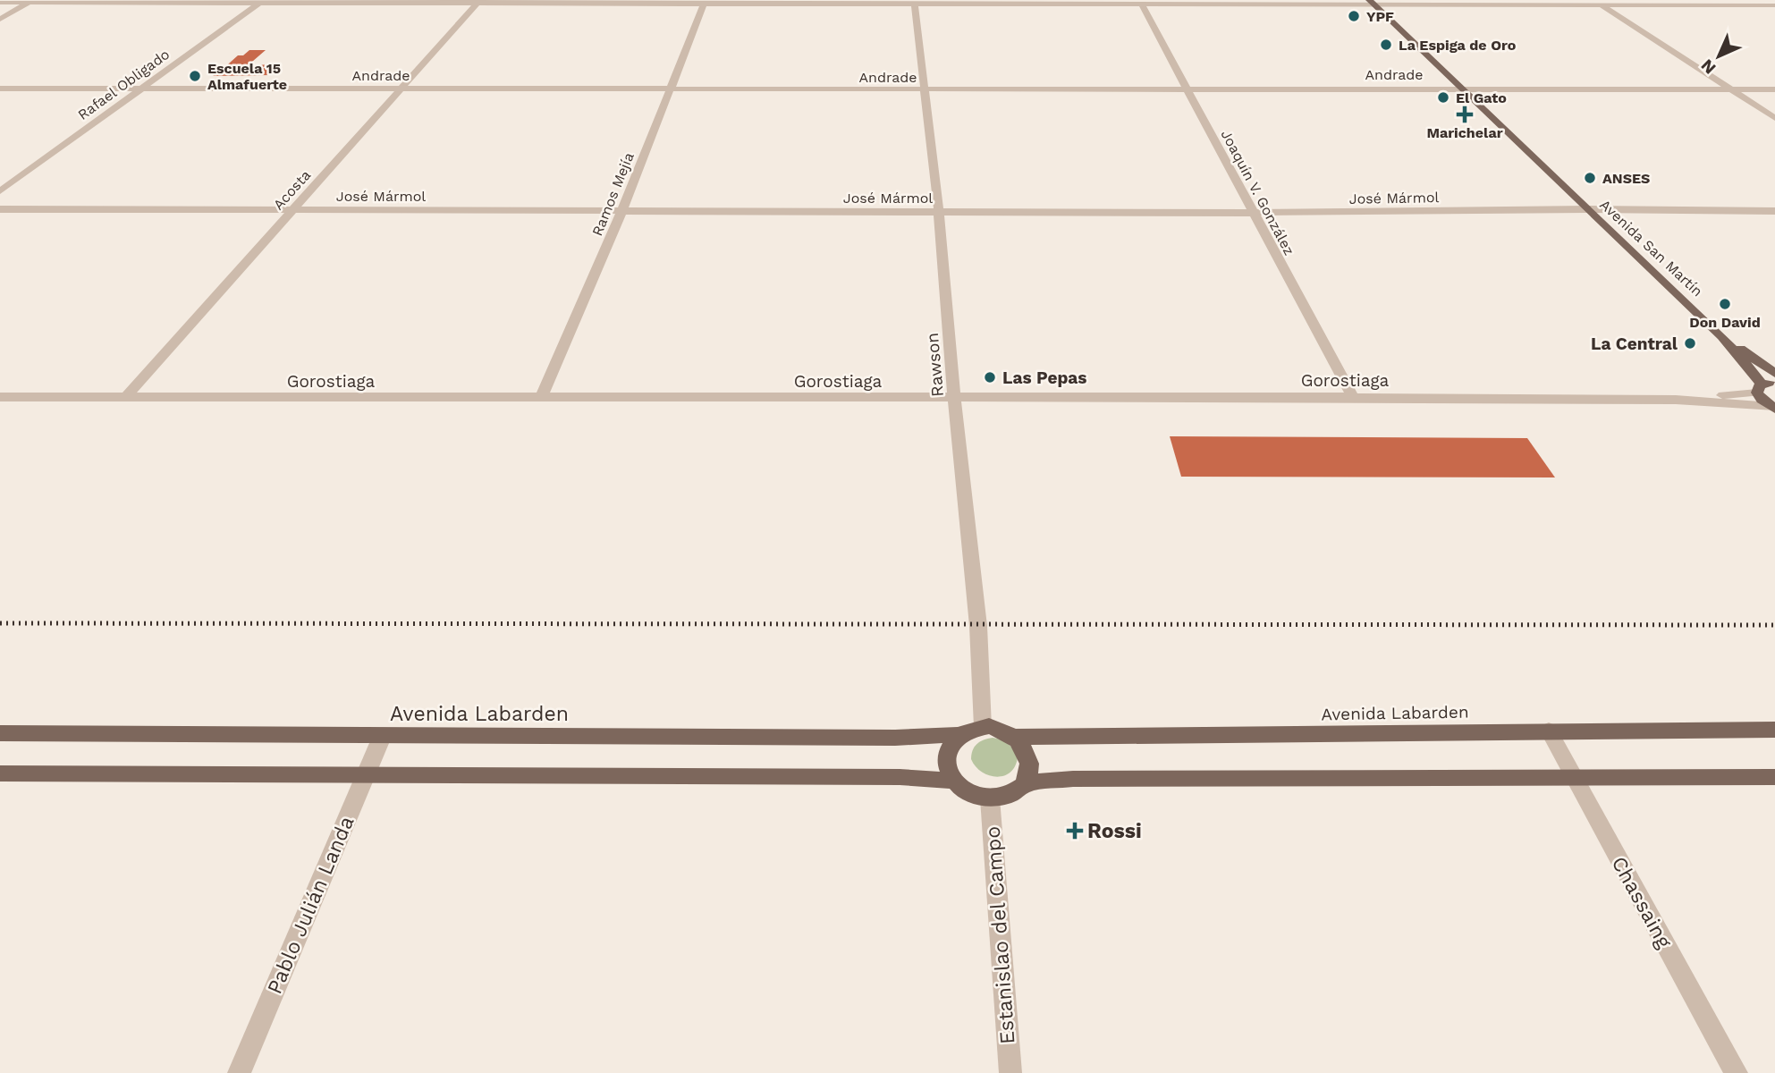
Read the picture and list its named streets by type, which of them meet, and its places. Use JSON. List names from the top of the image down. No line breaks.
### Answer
{"streets":{"main road":["Avenida San Martín","Avenida Labarden"],"street":["Andrade","Rafael Obligado","Acosta","Joaquín V. González","Ramos Mejía","José Mármol","Rawson","Gorostiaga","Chassaing","Pablo Julián Landa","Estanislao del Campo"]},"crossings":[["Andrade","Rafael Obligado"],["Andrade","Acosta"],["Andrade","Joaquín V. González"],["Andrade","Ramos Mejía"],["Andrade","Avenida San Martín"],["Andrade","Rawson"],["Acosta","José Mármol"],["Acosta","Gorostiaga"],["Joaquín V. González","José Mármol"],["Joaquín V. González","Gorostiaga"],["Ramos Mejía","José Mármol"],["Ramos Mejía","Gorostiaga"],["José Mármol","Avenida San Martín"],["José Mármol","Rawson"],["Avenida San Martín","Gorostiaga"],["Rawson","Gorostiaga"],["Rawson","Avenida Labarden"],["Rawson","Estanislao del Campo"],["Avenida Labarden","Chassaing"],["Avenida Labarden","Pablo Julián Landa"],["Avenida Labarden","Estanislao del Campo"]],"places":{"other":["YPF","La Espiga de Oro","Escuela 15 Almafuerte","El Gato","ANSES","Don David","La Central","Las Pepas"],"health":["Marichelar","Rossi"]},"north":"bottom left"}
